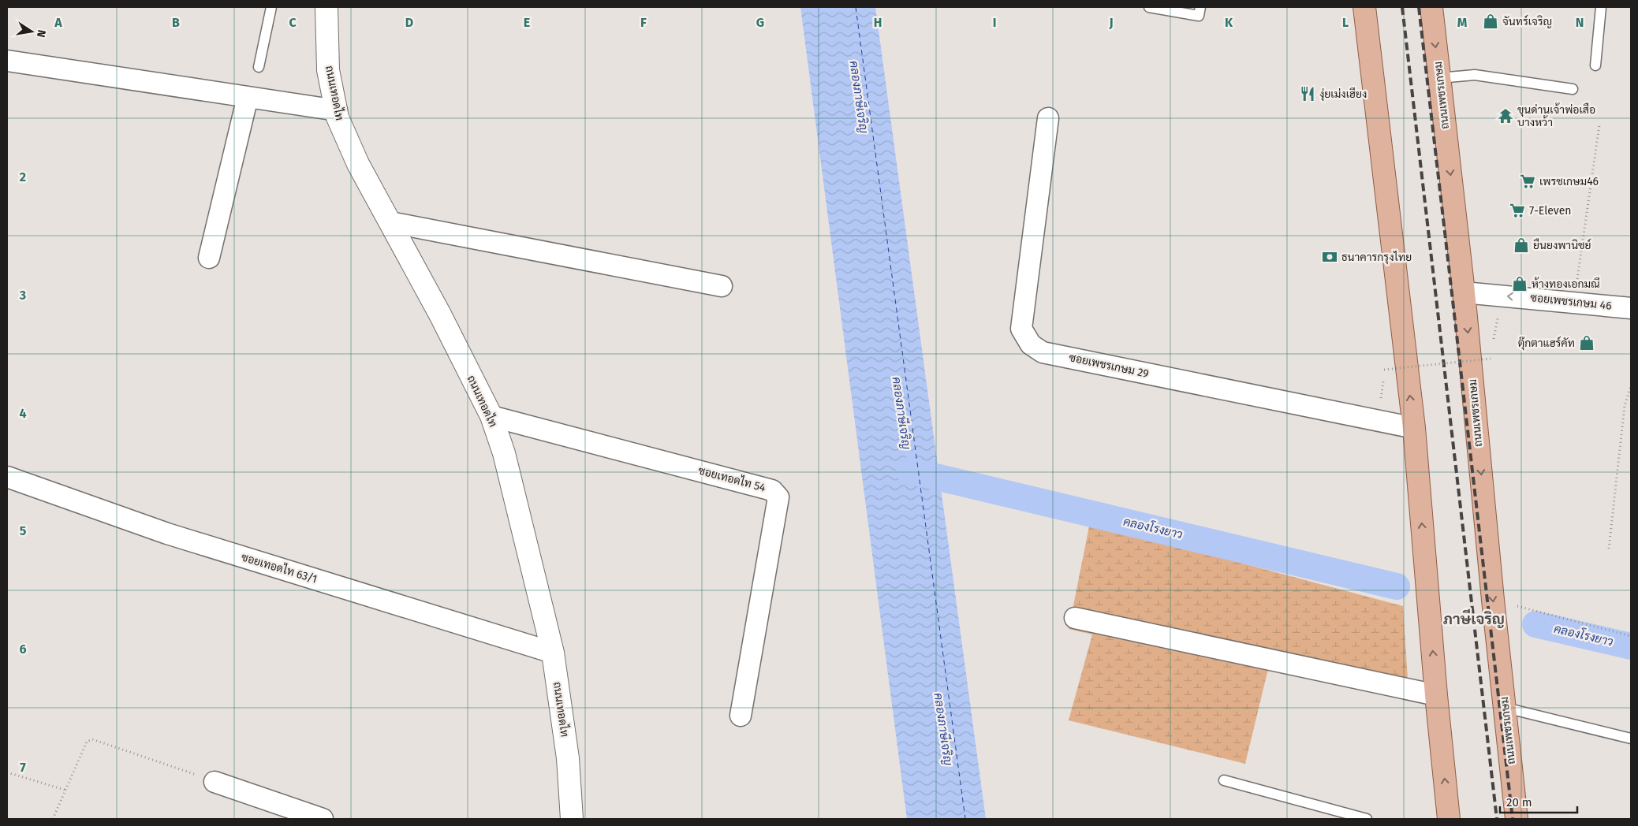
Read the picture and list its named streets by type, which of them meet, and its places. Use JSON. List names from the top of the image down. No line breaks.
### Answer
{"streets":{"main road":["ถนนเทอดไท","ถนนเพชรเกษม"],"street":["ซอยเพชรเกษม 46","ซอยเพชรเกษม 29","ซอยเทอดไท 54","ซอยเทอดไท 63/1"]},"crossings":[["ถนนเทอดไท","ซอยเทอดไท 54"],["ถนนเทอดไท","ซอยเทอดไท 63/1"],["ถนนเพชรเกษม","ซอยเพชรเกษม 46"]],"one_way":["ซอยเพชรเกษม 46"],"districts":["ภาษีเจริญ"],"water":["คลองภาษีเจริญ","คลองโรงยาว"],"places":{"shop":["จันทร์เจริญ","ยืนยงพานิชย์","ห้างทองเอกมณี","ตุ๊กตาแฮร์คัท"],"restaurant":["งุ่ยเม่งเฮียง"],"temple":["ขุนด่านเจ้าพ่อเสือ บางหว้า"],"supermarket":["เพรชเกษม46","7-Eleven"],"bank":["ธนาคารกรุงไทย"]},"scale_bar":"20 m","north":"right","grid":{"columns":["A","B","C","D","E","F","G","H","I","J","K","L","M","N"],"rows":["2","3","4","5","6","7"]}}
